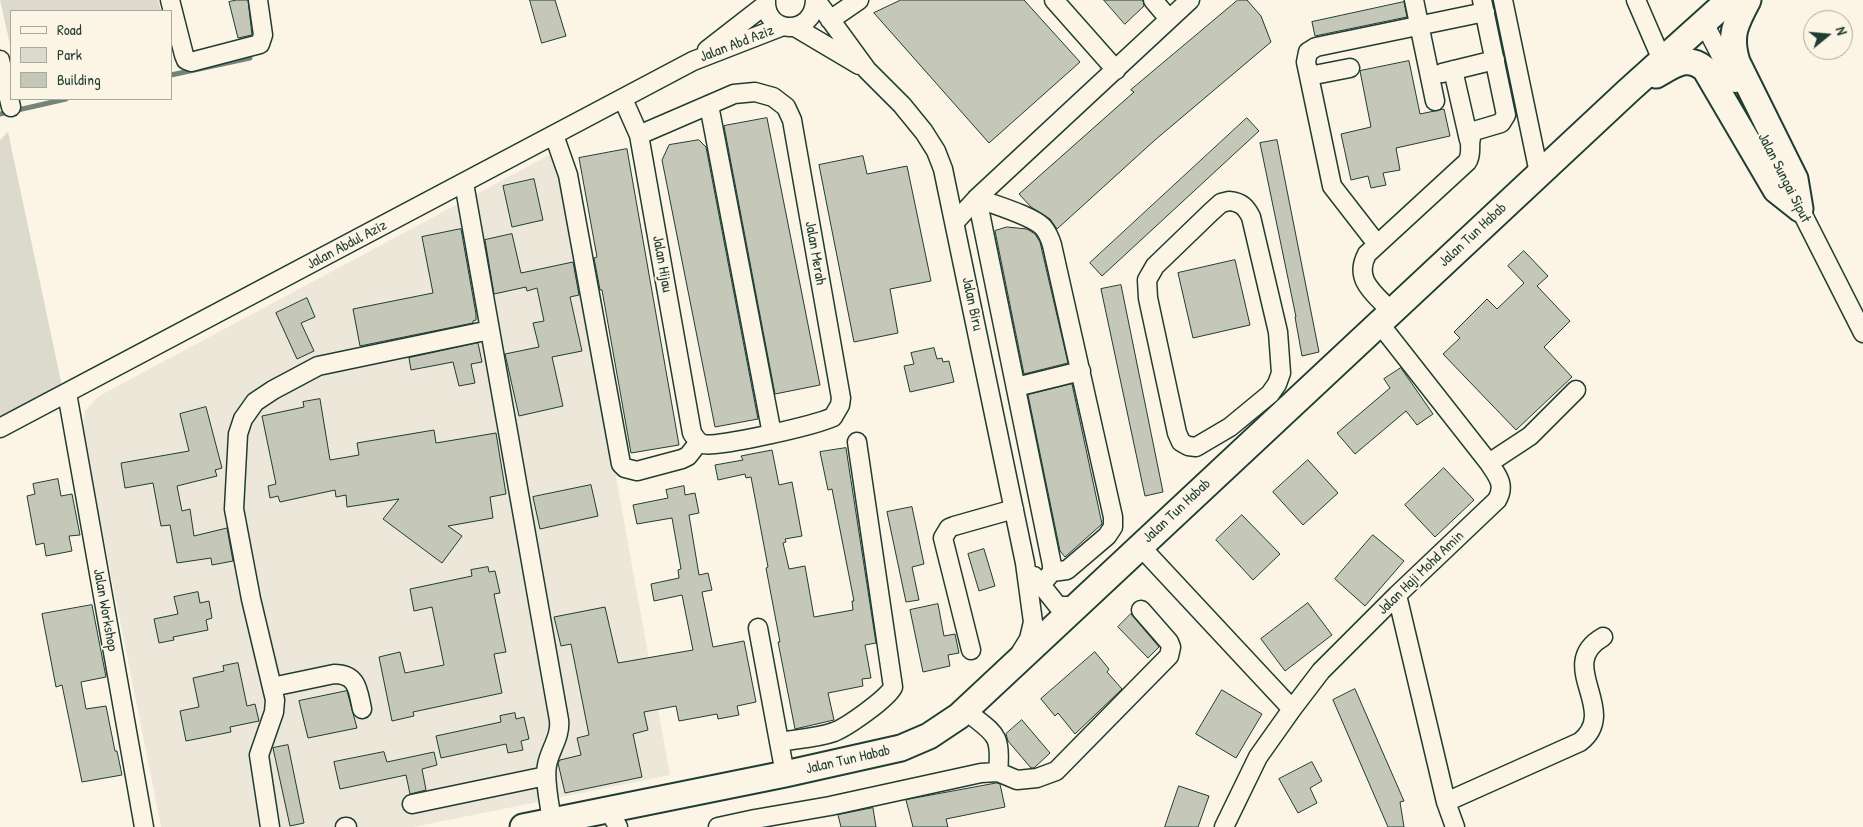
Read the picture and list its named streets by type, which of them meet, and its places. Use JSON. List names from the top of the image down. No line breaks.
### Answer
{"streets":{"highway":["Jalan Tun Habab"],"street":["Jalan Abd Aziz","Jalan Sungai Siput","Jalan Abdul Aziz","Jalan Merah","Jalan Hijau","Jalan Biru","Jalan Haji Mohd Amin","Jalan Workshop"]},"crossings":[["Jalan Abd Aziz","Jalan Abdul Aziz"],["Jalan Abd Aziz","Jalan Biru"],["Jalan Sungai Siput","Jalan Tun Habab"],["Jalan Tun Habab","Jalan Biru"],["Jalan Tun Habab","Jalan Haji Mohd Amin"],["Jalan Abdul Aziz","Jalan Hijau"],["Jalan Abdul Aziz","Jalan Workshop"]],"legend":["Road","Park","Building"],"north":"right"}
